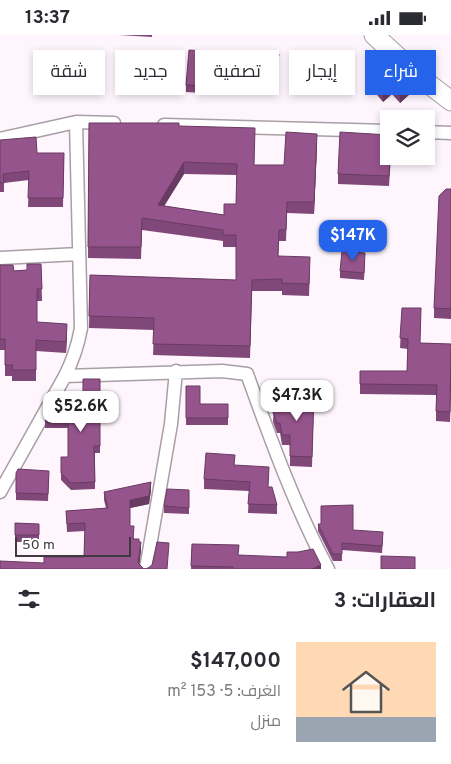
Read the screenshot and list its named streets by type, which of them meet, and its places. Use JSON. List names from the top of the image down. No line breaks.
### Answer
{"scale_bar":"50 m","page":{"status":"13:37","chip":["شراء","إيجار","تصفية","جديد","شقة"],"price":["$147K","$47.3K","$52.6K"],"scale":"50 m","heading":"العقارات: 3","list":[{"name":"$147,000","note":"الغرف: 5 · 153 m² · منزل"}]}}
